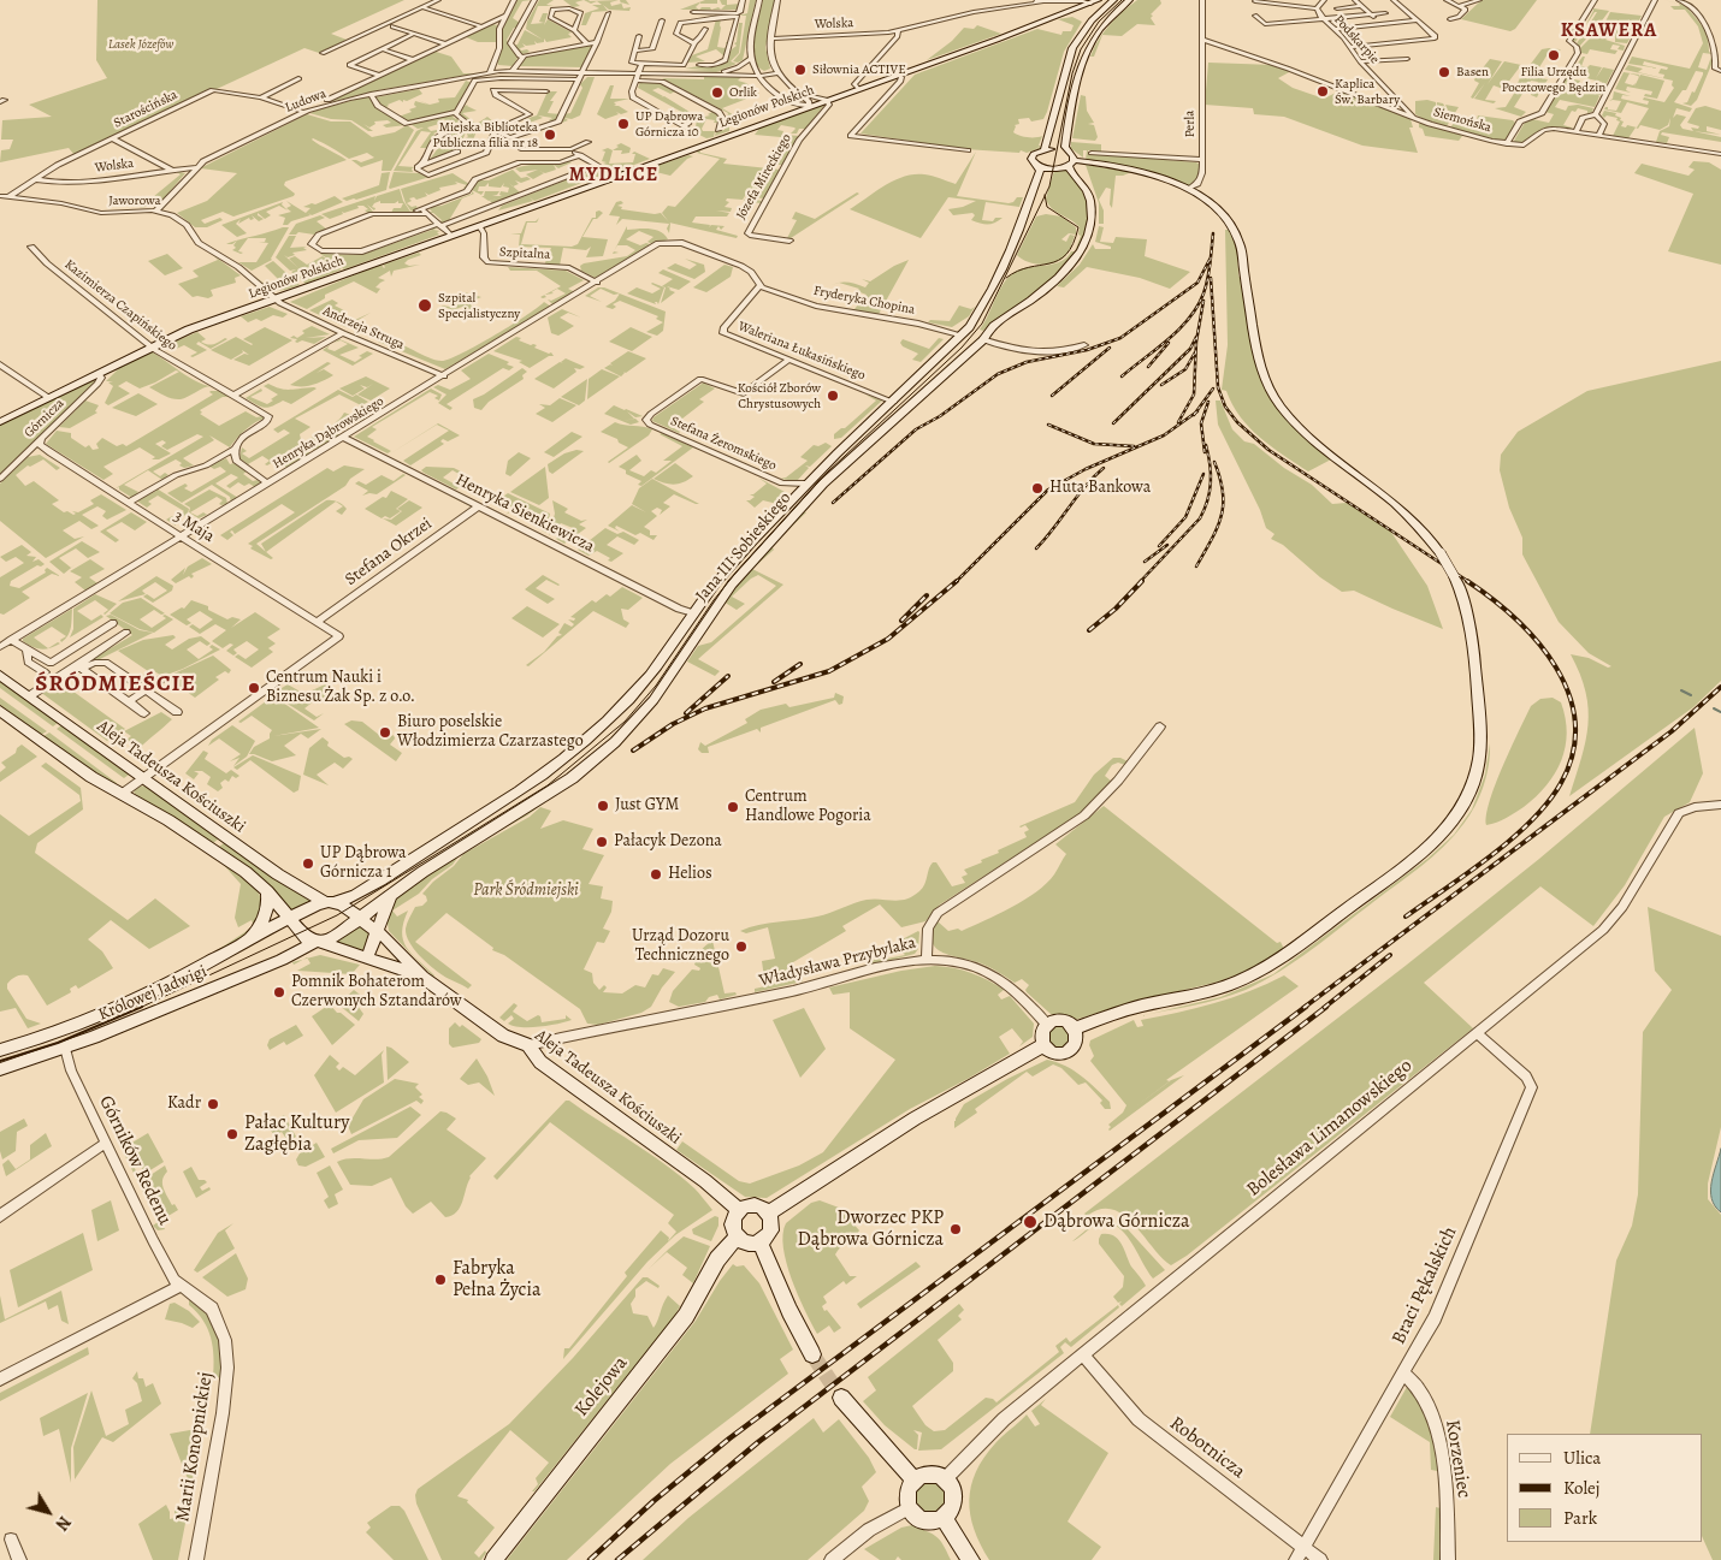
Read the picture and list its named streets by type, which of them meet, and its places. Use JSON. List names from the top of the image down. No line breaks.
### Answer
{"streets":{"street":["Wolska","Podskarpie","Ludowa","Legionów Polskich","Starościńska","Siemońska","Perla","Józefa Mireckiego","Jaworowa","Szpitalna","Fryderyka Chopina","Kazimierza Czapińskiego","Andrzeja Struga","Waleriana Łukasińskiego","Górnicza","Henryka Dąbrowskiego","Stefana Żeromskiego","Henryka Sienkiewicza","3 Maja","Jana III Sobieskiego","Stefana Okrzei","Aleja Tadeusza Kościuszki","Władysława Przybylaka","Królowej Jadwigi","Bolesława Limanowskiego","Górników Redenu","Braci Pękalskich","Kolejowa","Marii Konopnickiej","Robotnicza","Korzeniec"]},"crossings":[["Wolska","Ludowa"],["Wolska","Starościńska"],["Podskarpie","Siemońska"],["Ludowa","Starościńska"],["Ludowa","Jaworowa"],["Legionów Polskich","Józefa Mireckiego"],["Legionów Polskich","Jaworowa"],["Legionów Polskich","Szpitalna"],["Legionów Polskich","Kazimierza Czapińskiego"],["Legionów Polskich","Andrzeja Struga"],["Legionów Polskich","Górnicza"],["Starościńska","Jaworowa"],["Siemońska","Perla"],["Jaworowa","Andrzeja Struga"],["Szpitalna","Henryka Dąbrowskiego"],["Fryderyka Chopina","Waleriana Łukasińskiego"],["Fryderyka Chopina","Henryka Dąbrowskiego"],["Fryderyka Chopina","Jana III Sobieskiego"],["Andrzeja Struga","Henryka Dąbrowskiego"],["Waleriana Łukasińskiego","Stefana Żeromskiego"],["Waleriana Łukasińskiego","Jana III Sobieskiego"],["Górnicza","3 Maja"],["Henryka Dąbrowskiego","Henryka Sienkiewicza"],["Henryka Dąbrowskiego","3 Maja"],["Stefana Żeromskiego","Jana III Sobieskiego"],["Henryka Sienkiewicza","Jana III Sobieskiego"],["Henryka Sienkiewicza","Stefana Okrzei"],["3 Maja","Stefana Okrzei"],["3 Maja","Aleja Tadeusza Kościuszki"],["Jana III Sobieskiego","Aleja Tadeusza Kościuszki"],["Jana III Sobieskiego","Królowej Jadwigi"],["Aleja Tadeusza Kościuszki","Władysława Przybylaka"],["Aleja Tadeusza Kościuszki","Królowej Jadwigi"],["Aleja Tadeusza Kościuszki","Kolejowa"],["Królowej Jadwigi","Górników Redenu"],["Bolesława Limanowskiego","Braci Pękalskich"],["Bolesława Limanowskiego","Robotnicza"],["Górników Redenu","Marii Konopnickiej"],["Braci Pękalskich","Robotnicza"],["Braci Pękalskich","Korzeniec"]],"districts":["KSAWERA","MYDLICE","ŚRÓDMIEŚCIE"],"parks":["Lasek Józefów","Park Śródmiejski"],"places":["Filia Urzędu Pocztowego Będzin","Siłownia ACTIVE","Basen","Kaplica Św. Barbary","Orlik","UP Dąbrowa Górnicza 10","Miejska Biblioteka Publiczna filia nr 18","Szpital Specjalistyczny","Kościół Zborów Chrystusowych","Huta Bankowa","Centrum Nauki i Biznesu Żak Sp. z o.o.","Biuro poselskie Włodzimierza Czarzastego","Just GYM","Centrum Handlowe Pogoria","Pałacyk Dezona","UP Dąbrowa Górnicza 1","Helios","Urząd Dozoru Technicznego","Pomnik Bohaterom Czerwonych Sztandarów","Kadr","Pałac Kultury Zagłębia","Dąbrowa Górnicza","Dworzec PKP Dąbrowa Górnicza","Fabryka Pełna Życia"],"legend":["Ulica","Kolej","Park"],"north":"bottom right"}
